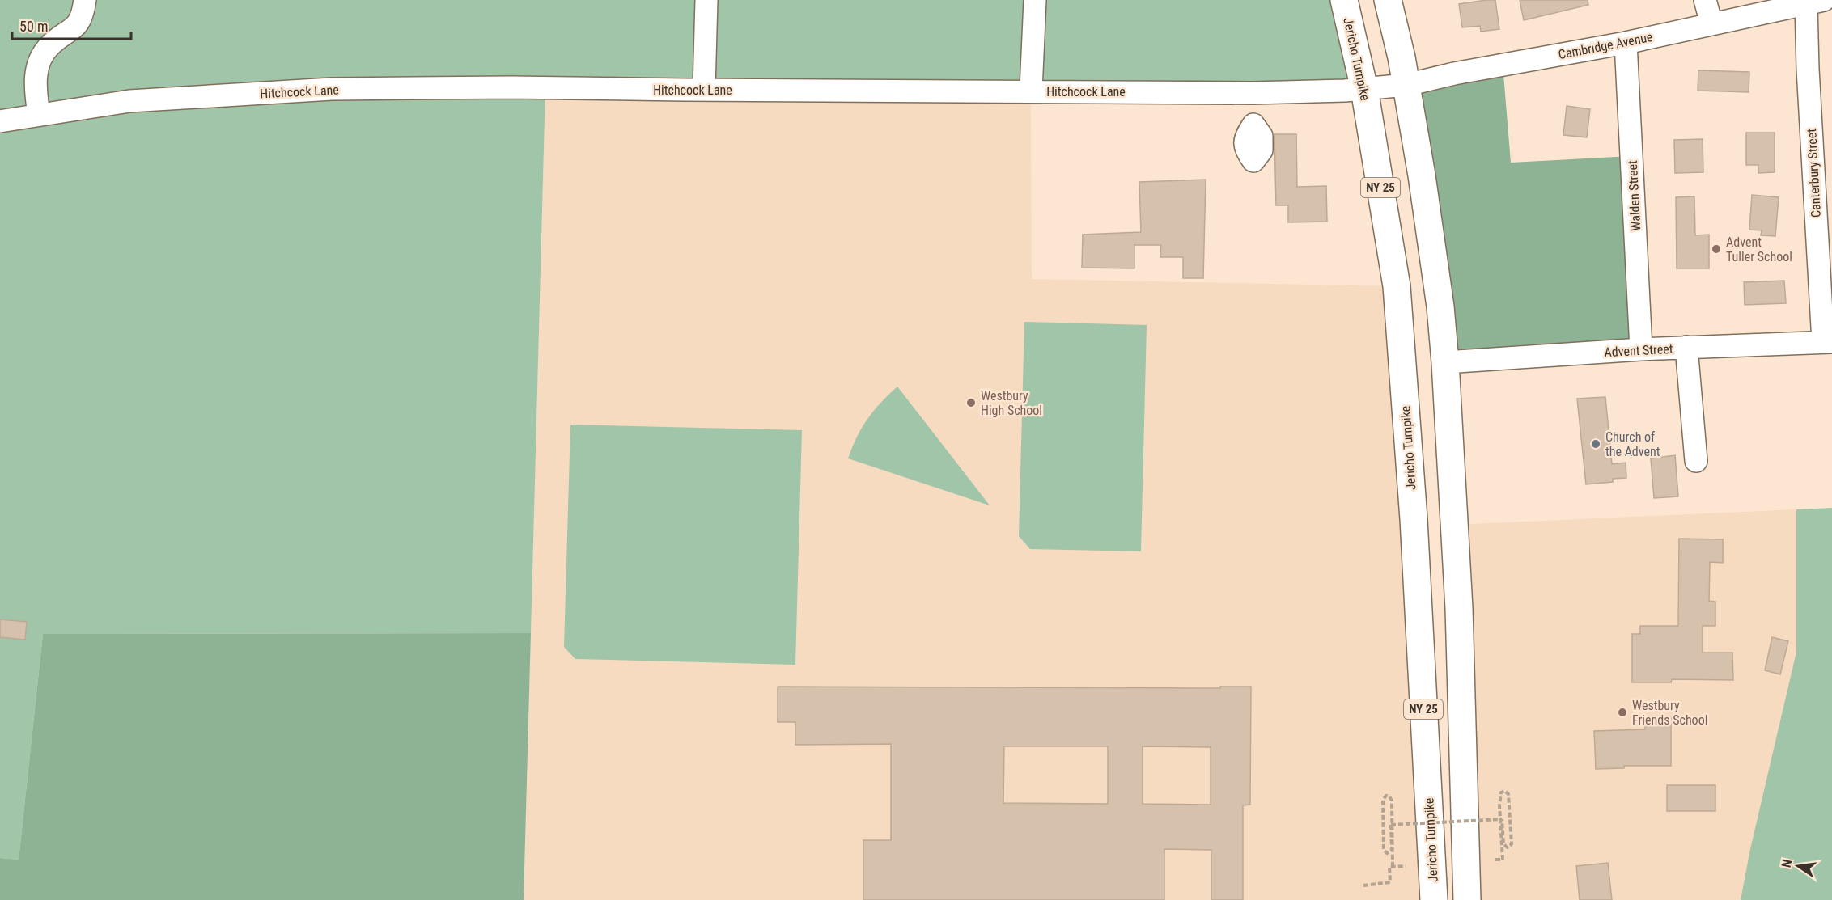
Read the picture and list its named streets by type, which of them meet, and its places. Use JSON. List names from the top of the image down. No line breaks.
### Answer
{"streets":{"main road":["Jericho Turnpike","NY 25"],"street":["Cambridge Avenue","Hitchcock Lane","Canterbury Street","Walden Street","Advent Street"]},"crossings":[["Cambridge Avenue","Jericho Turnpike"],["Cambridge Avenue","Hitchcock Lane"],["Cambridge Avenue","Canterbury Street"],["Cambridge Avenue","Walden Street"],["Jericho Turnpike","Hitchcock Lane"],["Jericho Turnpike","Advent Street"],["Canterbury Street","Advent Street"],["Walden Street","Advent Street"]],"places":["Advent Tuller School","Westbury High School","Church of the Advent","Westbury Friends School"],"scale_bar":"50 m","north":"left"}
